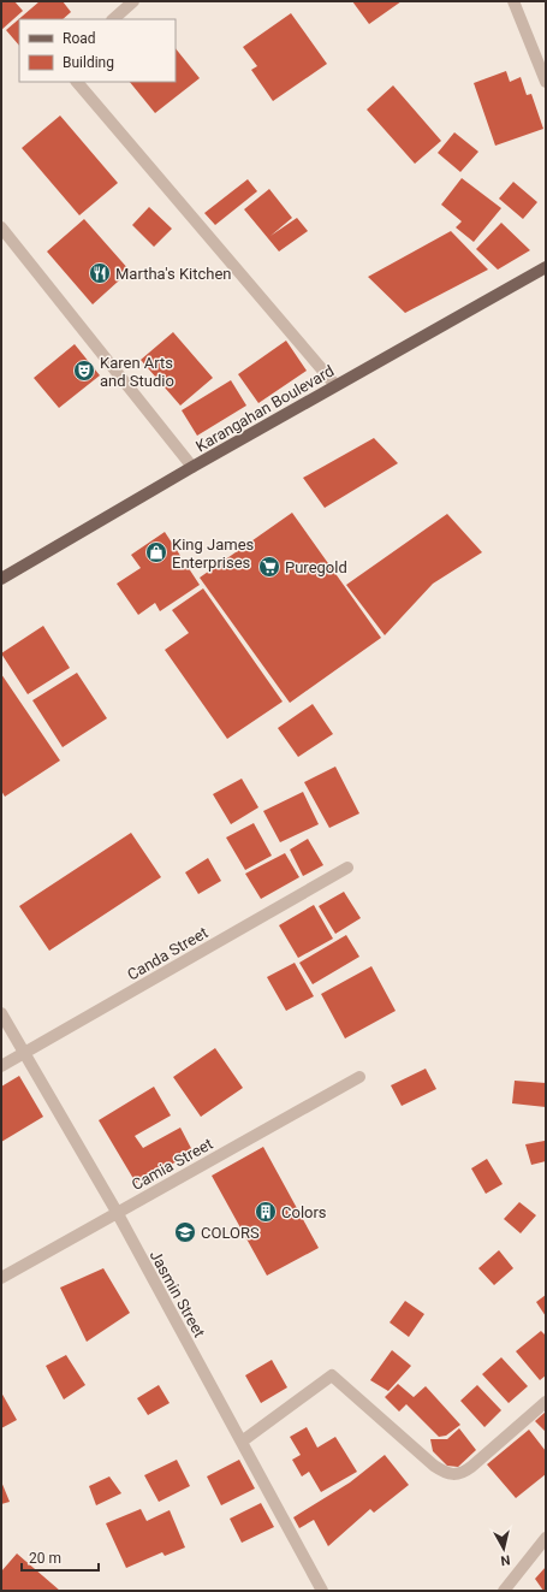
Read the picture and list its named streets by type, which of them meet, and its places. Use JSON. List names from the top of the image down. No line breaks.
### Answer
{"streets":{"main road":["Karangahan Boulevard"],"street":["Canda Street","Camia Street","Jasmin Street"]},"crossings":[["Canda Street","Jasmin Street"],["Camia Street","Jasmin Street"]],"places":{"restaurant":["Martha's Kitchen"],"theatre":["Karen Arts and Studio"],"shop":["King James Enterprises"],"supermarket":["Puregold"],"building":["Colors"],"school or university":["COLORS"]},"legend":["Road","Building"],"scale_bar":"20 m","north":"bottom"}
